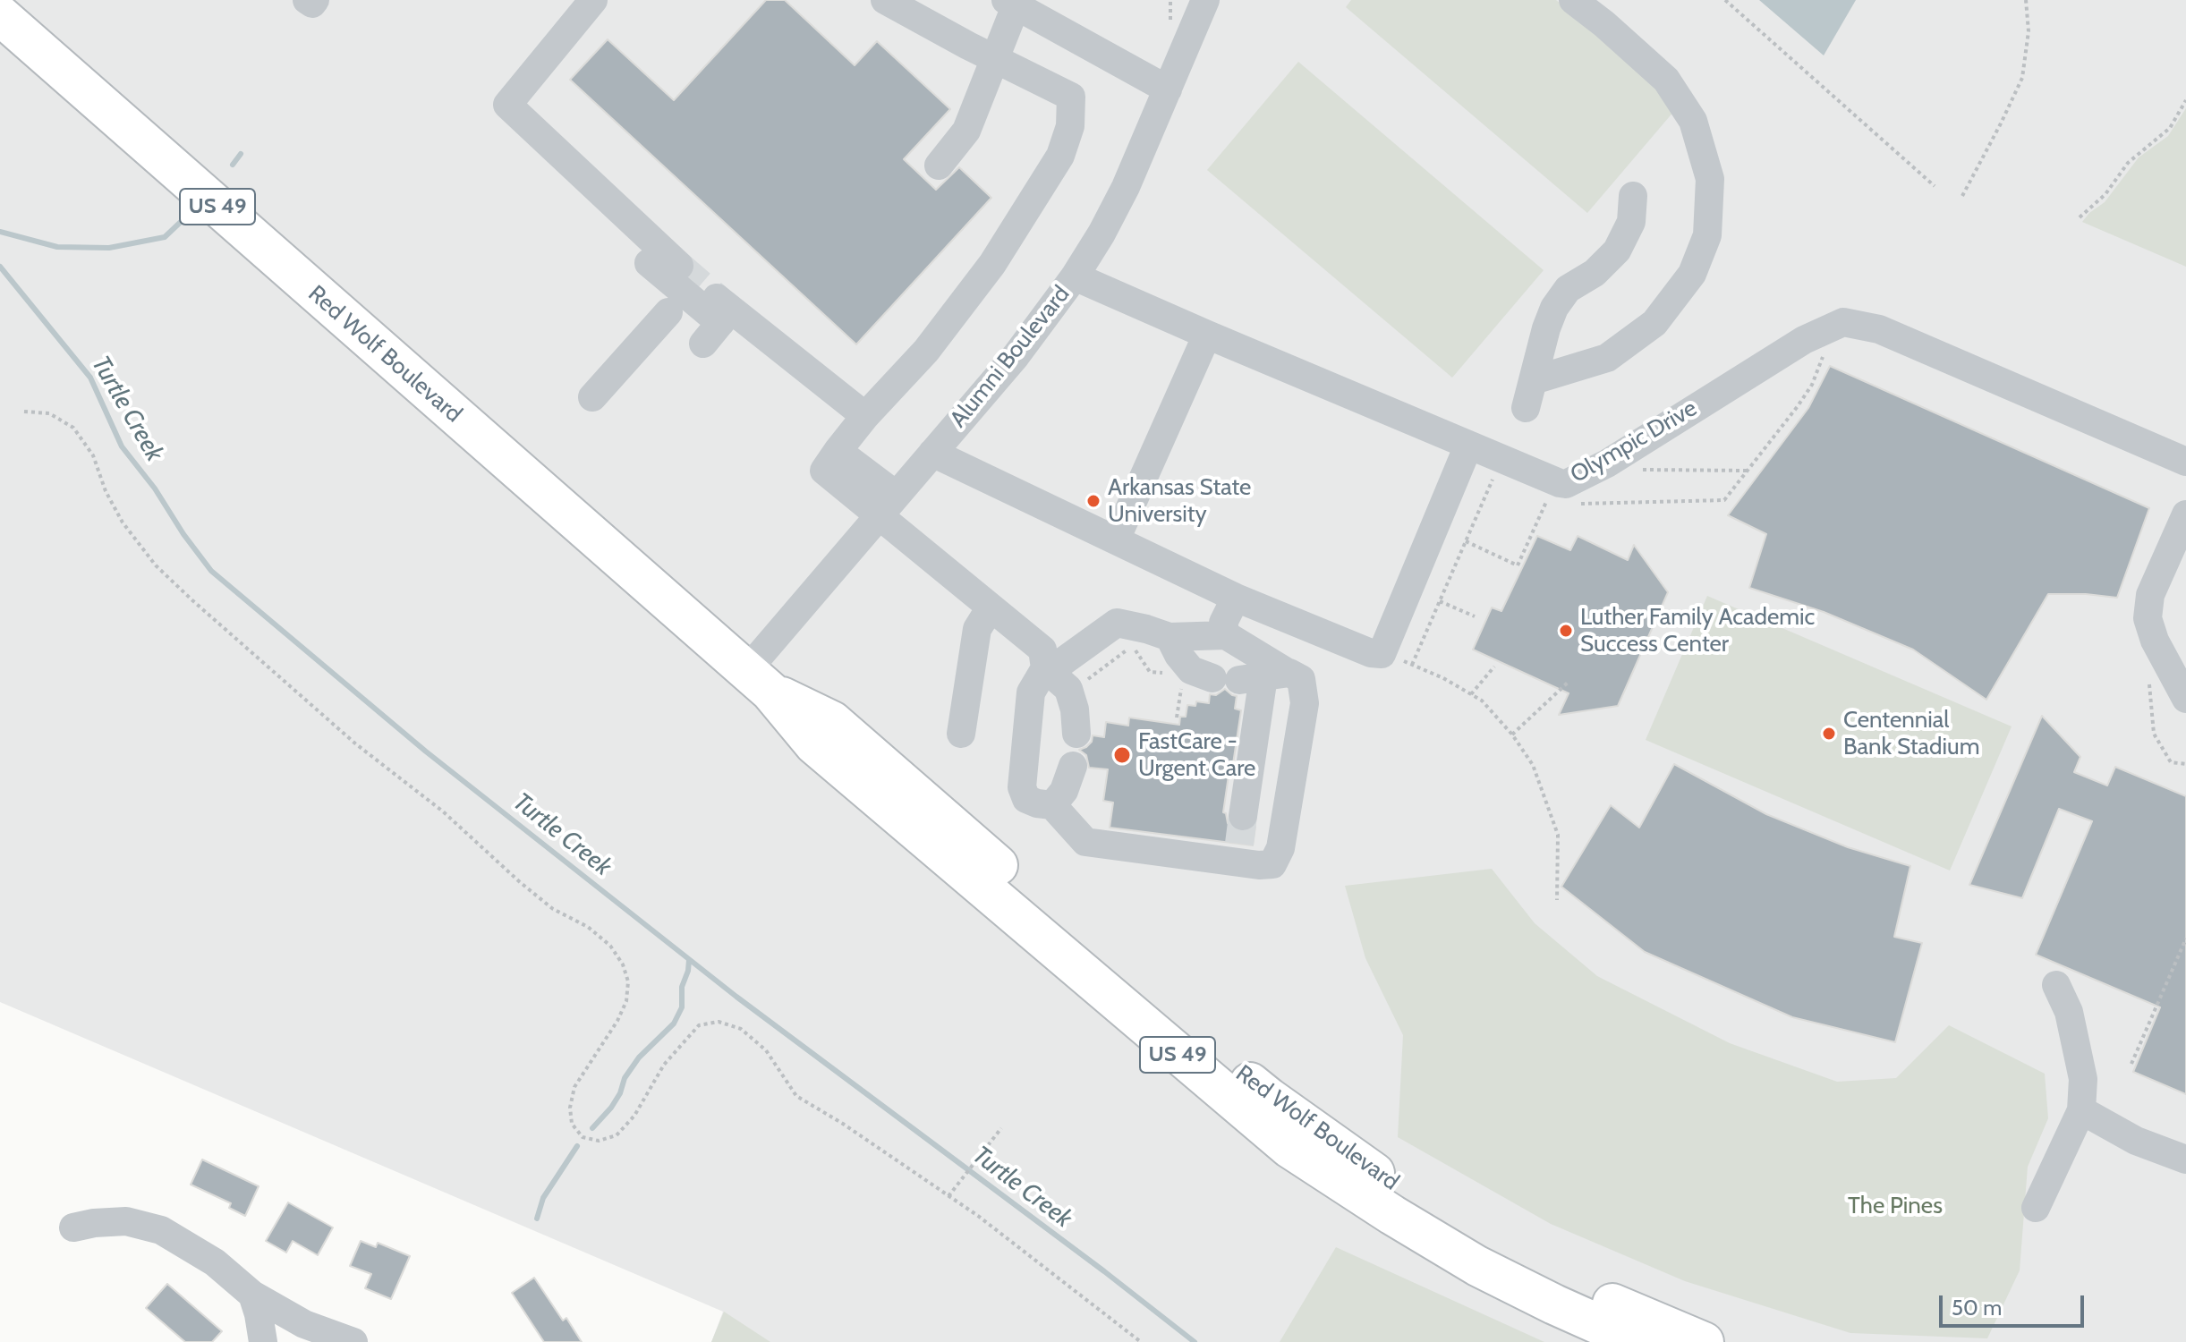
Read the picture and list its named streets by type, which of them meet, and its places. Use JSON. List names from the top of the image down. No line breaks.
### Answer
{"streets":{"highway":["US 49","Red Wolf Boulevard"],"street":["Alumni Boulevard","Olympic Drive"]},"crossings":[["Red Wolf Boulevard","Alumni Boulevard"],["Alumni Boulevard","Olympic Drive"]],"water":["Turtle Creek"],"parks":["The Pines"],"places":["Arkansas State University","Luther Family Academic Success Center","Centennial Bank Stadium","FastCare - Urgent Care"],"scale_bar":"50 m"}
